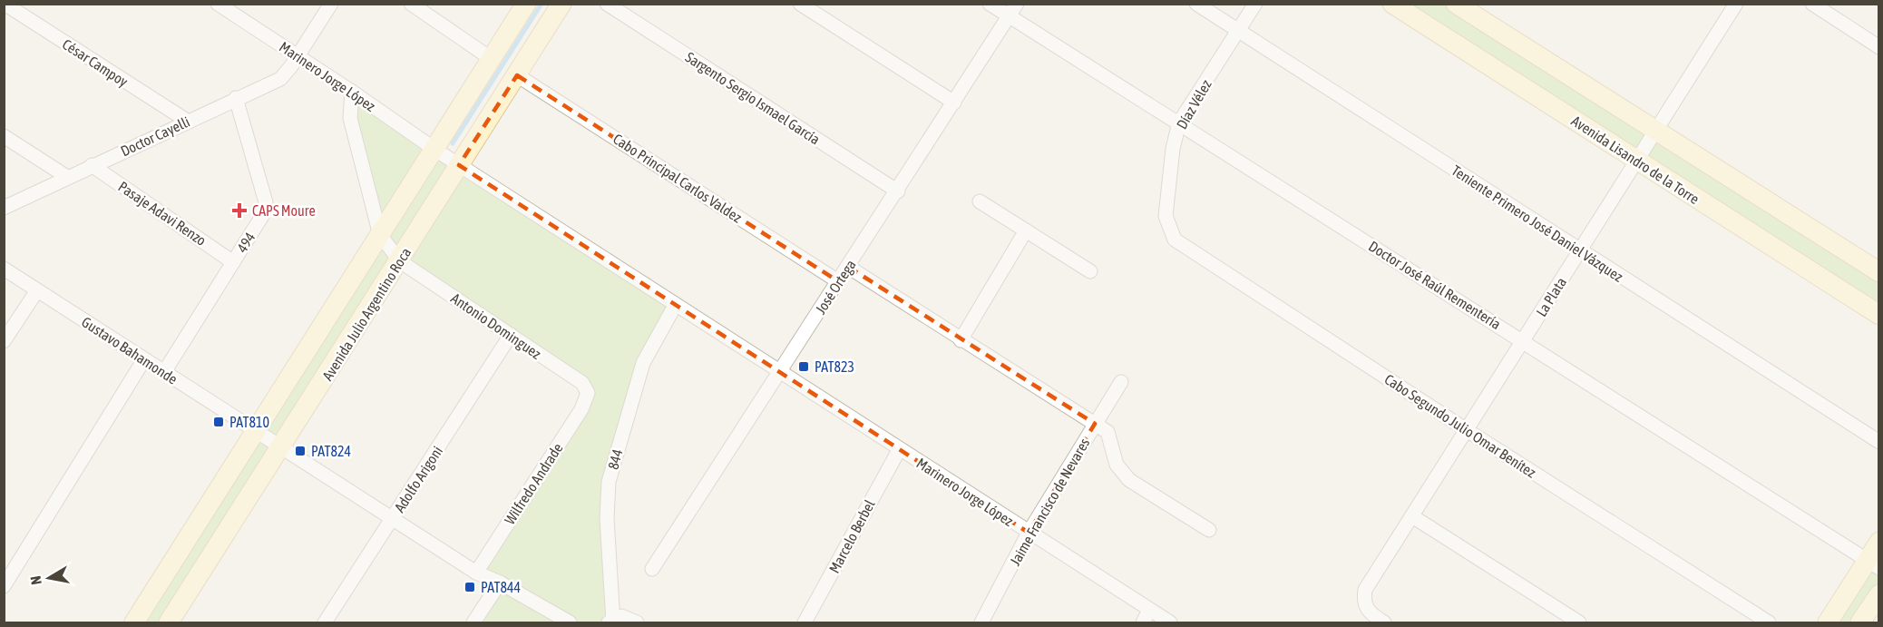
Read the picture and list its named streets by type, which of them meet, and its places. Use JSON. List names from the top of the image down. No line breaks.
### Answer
{"streets":{"main road":["Avenida Lisandro de la Torre","Avenida Julio Argentino Roca"],"street":["César Campoy","Marinero Jorge López","Sargento Sergio Ismael García","Díaz Vélez","Doctor Cayelli","Cabo Principal Carlos Valdez","Pasaje Adavi Renzo","Teniente Primero José Daniel Vázquez","494","Doctor José Raúl Rementería","José Ortega","La Plata","Antonio Dominguez","Gustavo Bahamonde","Cabo Segundo Julio Omar Benítez","844","Adolfo Arigoni","Wilfredo Andrade","Jaime Francisco de Nevares","Marcelo Berbel"]},"crossings":[["César Campoy","Doctor Cayelli"],["Marinero Jorge López","Doctor Cayelli"],["Marinero Jorge López","José Ortega"],["Marinero Jorge López","Avenida Julio Argentino Roca"],["Marinero Jorge López","844"],["Marinero Jorge López","Jaime Francisco de Nevares"],["Marinero Jorge López","Marcelo Berbel"],["Sargento Sergio Ismael García","José Ortega"],["Díaz Vélez","Teniente Primero José Daniel Vázquez"],["Díaz Vélez","Doctor José Raúl Rementería"],["Díaz Vélez","Cabo Segundo Julio Omar Benítez"],["Doctor Cayelli","Pasaje Adavi Renzo"],["Doctor Cayelli","494"],["Avenida Lisandro de la Torre","La Plata"],["Cabo Principal Carlos Valdez","José Ortega"],["Cabo Principal Carlos Valdez","Avenida Julio Argentino Roca"],["Pasaje Adavi Renzo","494"],["Teniente Primero José Daniel Vázquez","La Plata"],["494","Gustavo Bahamonde"],["Doctor José Raúl Rementería","José Ortega"],["Doctor José Raúl Rementería","La Plata"],["La Plata","Cabo Segundo Julio Omar Benítez"],["Avenida Julio Argentino Roca","Antonio Dominguez"],["Avenida Julio Argentino Roca","Gustavo Bahamonde"],["Antonio Dominguez","Adolfo Arigoni"],["Antonio Dominguez","Wilfredo Andrade"]],"places":{"health":["CAPS Moure"],"transit":["PAT823","PAT810","PAT824","PAT844"]},"north":"left"}
